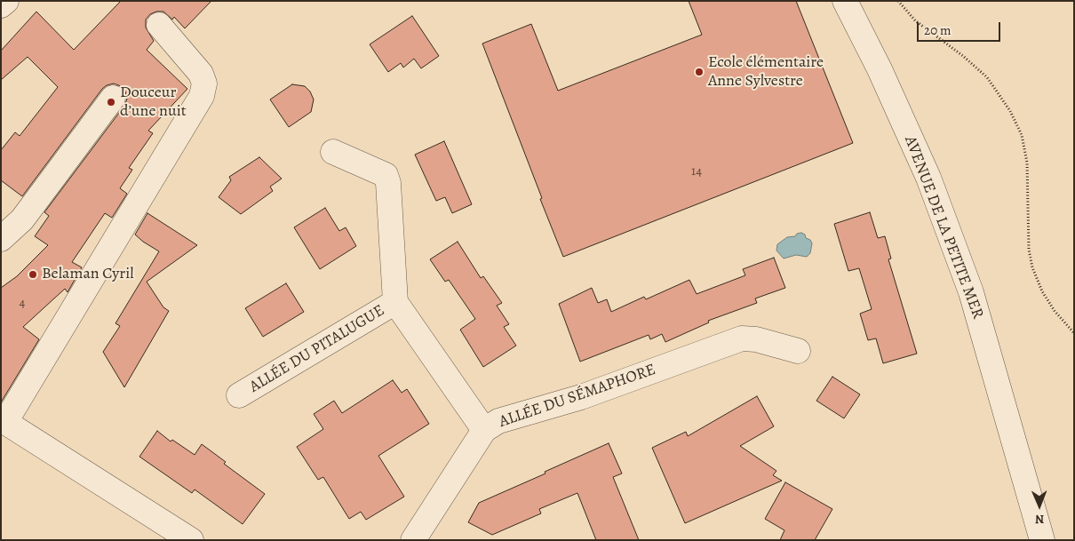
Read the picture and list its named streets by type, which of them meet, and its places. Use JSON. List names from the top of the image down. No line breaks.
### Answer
{"streets":{"street":["AVENUE DE LA PETITE MER","ALLÉE DU PITALUGUE","ALLÉE DU SÉMAPHORE"]},"crossings":[["ALLÉE DU PITALUGUE","ALLÉE DU SÉMAPHORE"]],"places":["Ecole élémentaire Anne Sylvestre","Douceur d’une nuit","Belaman Cyril"],"house_numbers":["14","4"],"scale_bar":"20 m","north":"bottom"}
